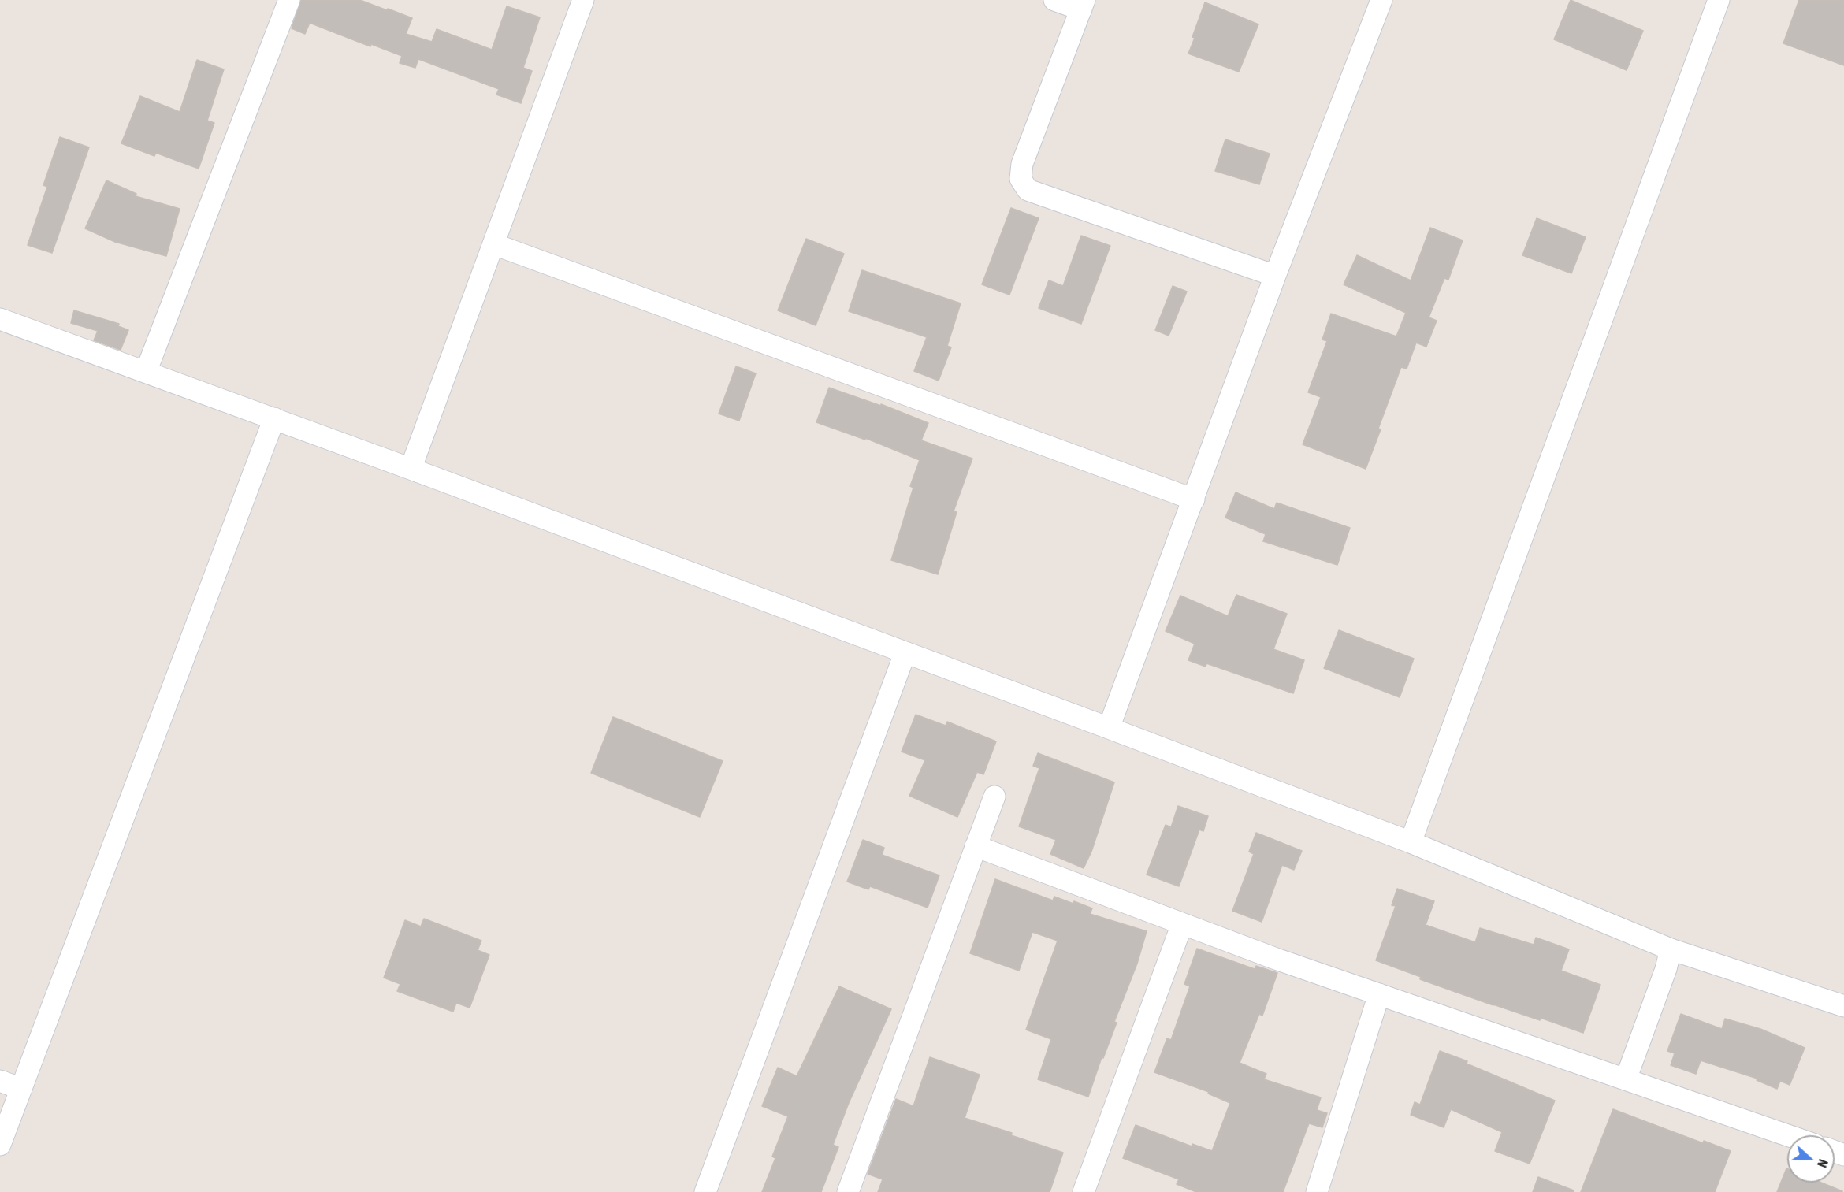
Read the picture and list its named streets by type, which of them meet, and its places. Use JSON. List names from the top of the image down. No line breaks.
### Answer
{"north":"right"}
